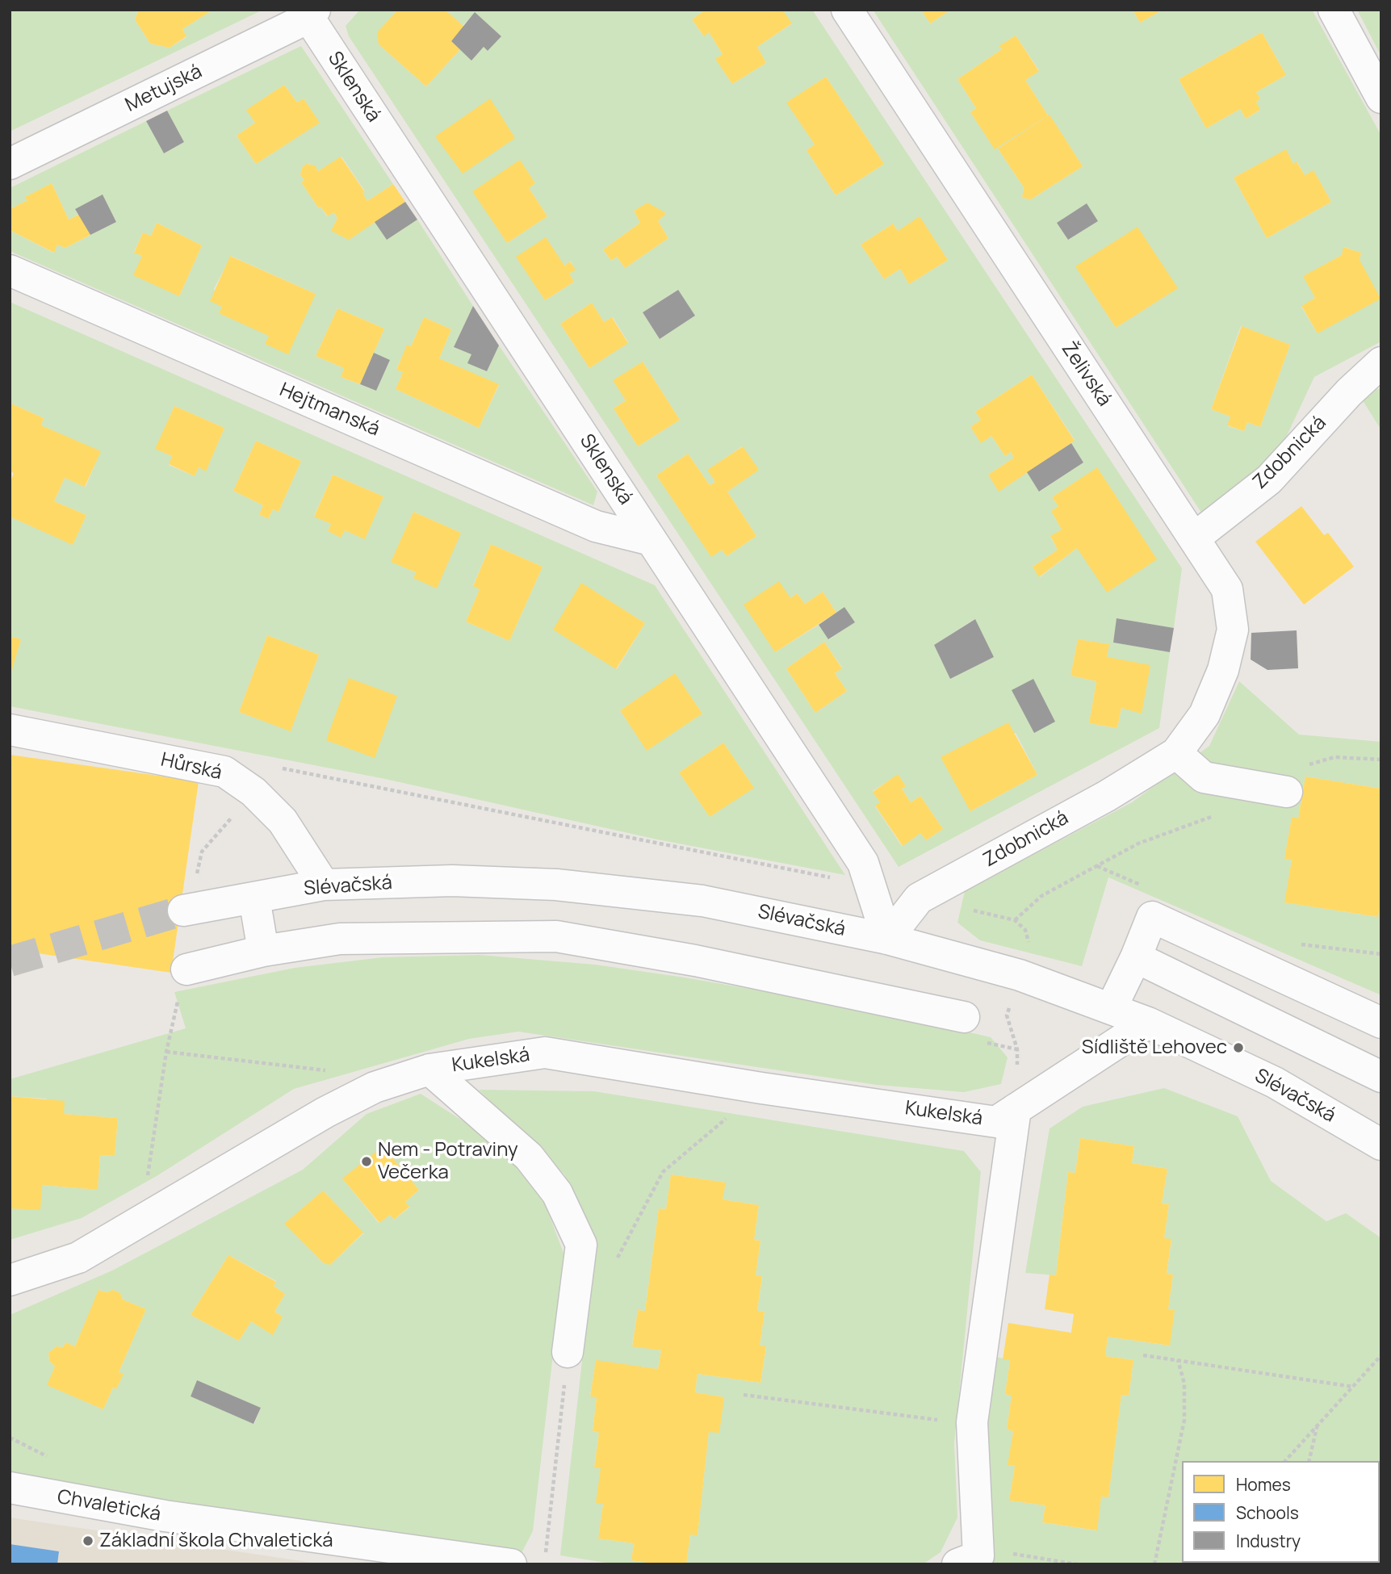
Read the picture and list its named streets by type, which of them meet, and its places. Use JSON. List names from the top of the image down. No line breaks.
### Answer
{"streets":{"street":["Sklenská","Metujská","Želivská","Hejtmanská","Zdobnická","Hůrská","Slévačská","Kukelská","Chvaletická"]},"crossings":[["Sklenská","Metujská"],["Sklenská","Hejtmanská"],["Sklenská","Zdobnická"],["Sklenská","Slévačská"],["Želivská","Zdobnická"],["Zdobnická","Slévačská"],["Hůrská","Slévačská"],["Slévačská","Kukelská"]],"places":["Sídliště Lehovec","Nem - Potraviny Večerka","Základní škola Chvaletická"],"legend":["Homes","Schools","Industry"]}
